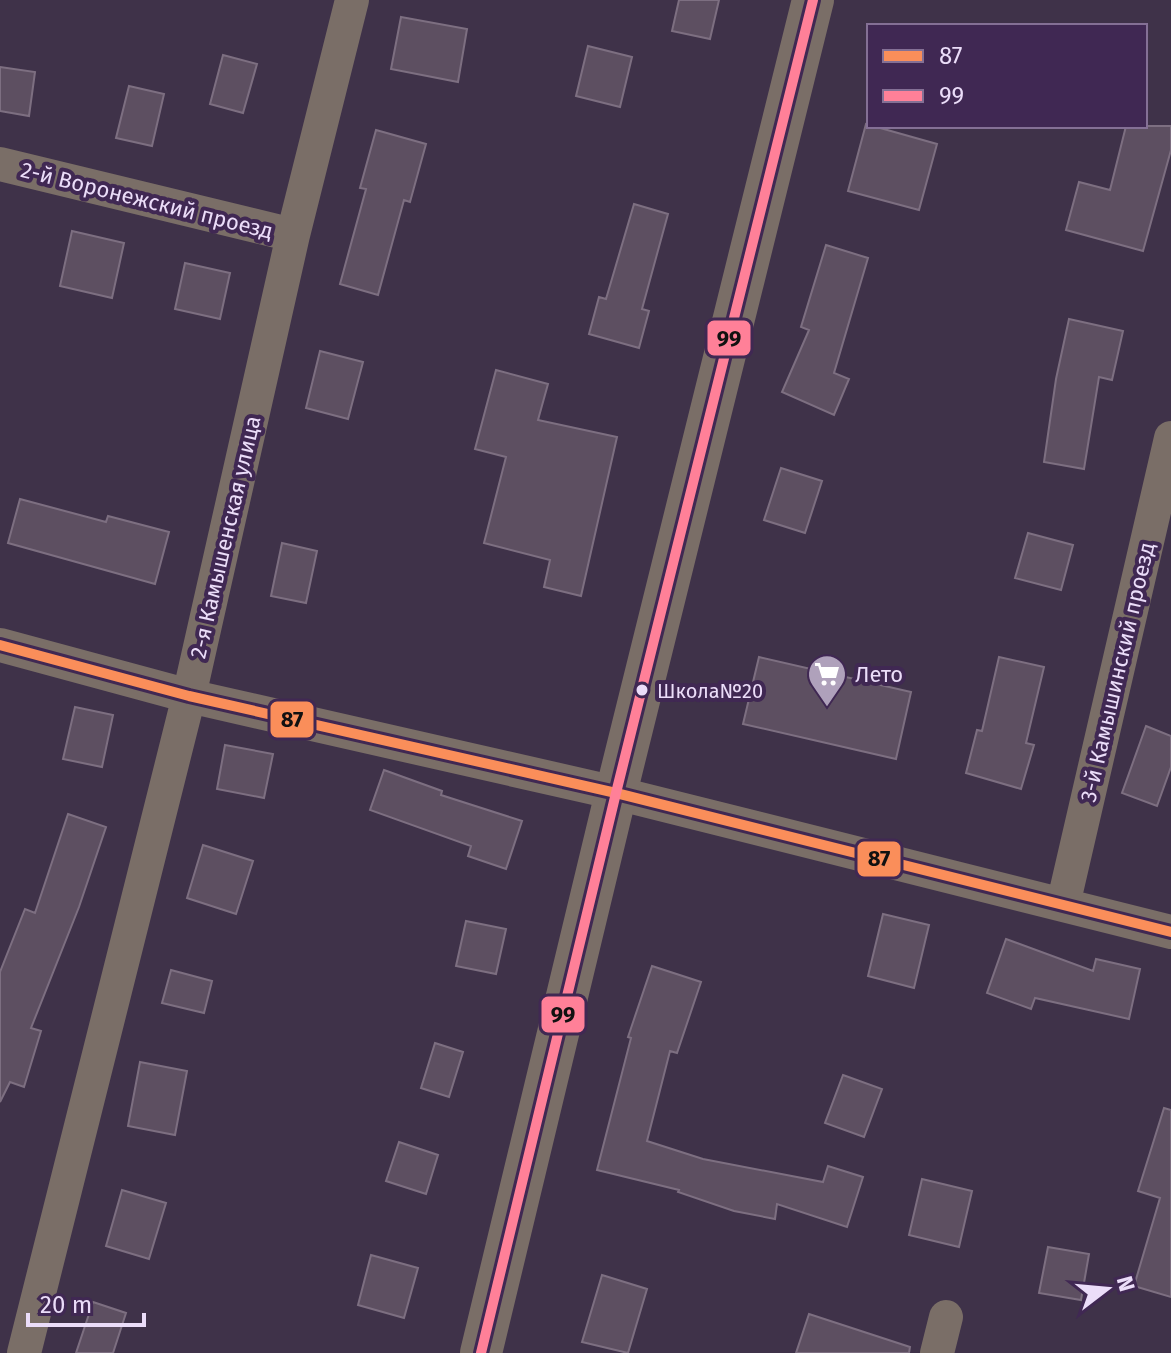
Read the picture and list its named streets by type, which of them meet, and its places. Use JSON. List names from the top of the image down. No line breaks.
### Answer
{"streets":{"street":["2-й Воронежский проезд","2-я Камышенская улица","3-й Камышинский проезд"]},"crossings":[["2-й Воронежский проезд","2-я Камышенская улица"]],"places":{"other":["Школа№20"],"supermarket":["Лето"]},"lines":["transit line 99","transit line 87"],"legend":["87","99"],"scale_bar":"20 m","north":"right"}
